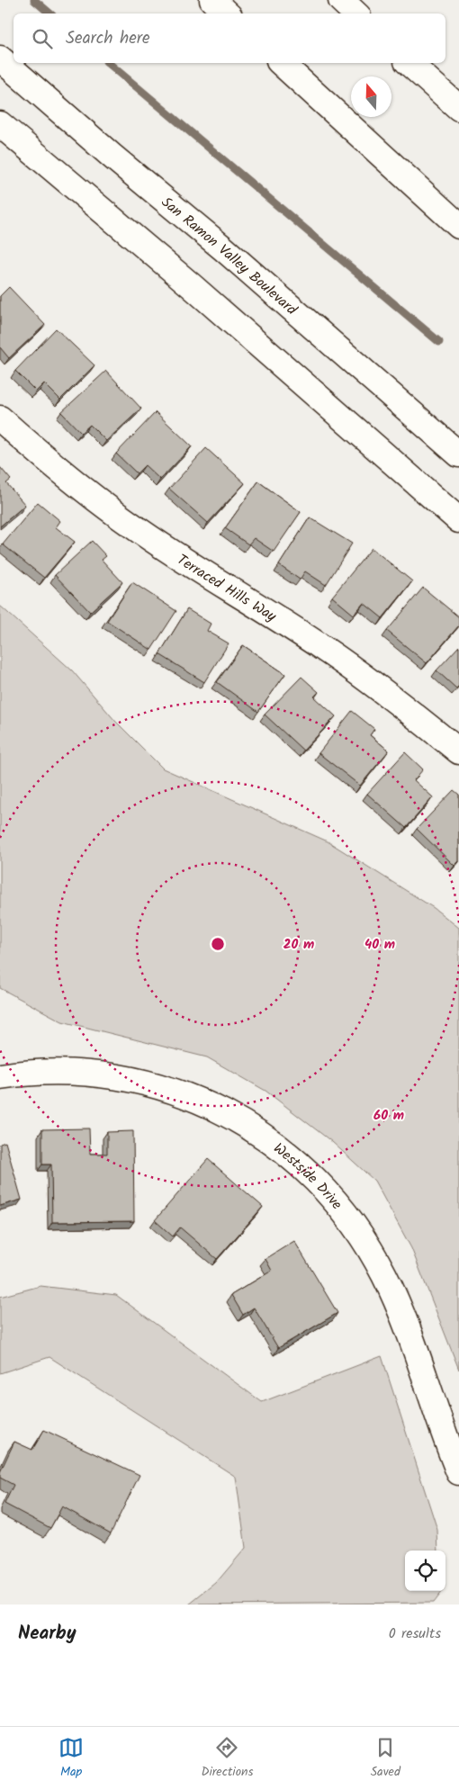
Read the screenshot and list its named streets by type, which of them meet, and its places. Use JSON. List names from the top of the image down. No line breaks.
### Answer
{"streets":{"main road":["San Ramon Valley Boulevard","Terraced Hills Way","Westside Drive"]},"north":"top","page":{"search":"Search here","heading":["Nearby","0 results"],"nav":["Map","Directions","Saved"]},"rings":["20 m","40 m","60 m"]}
